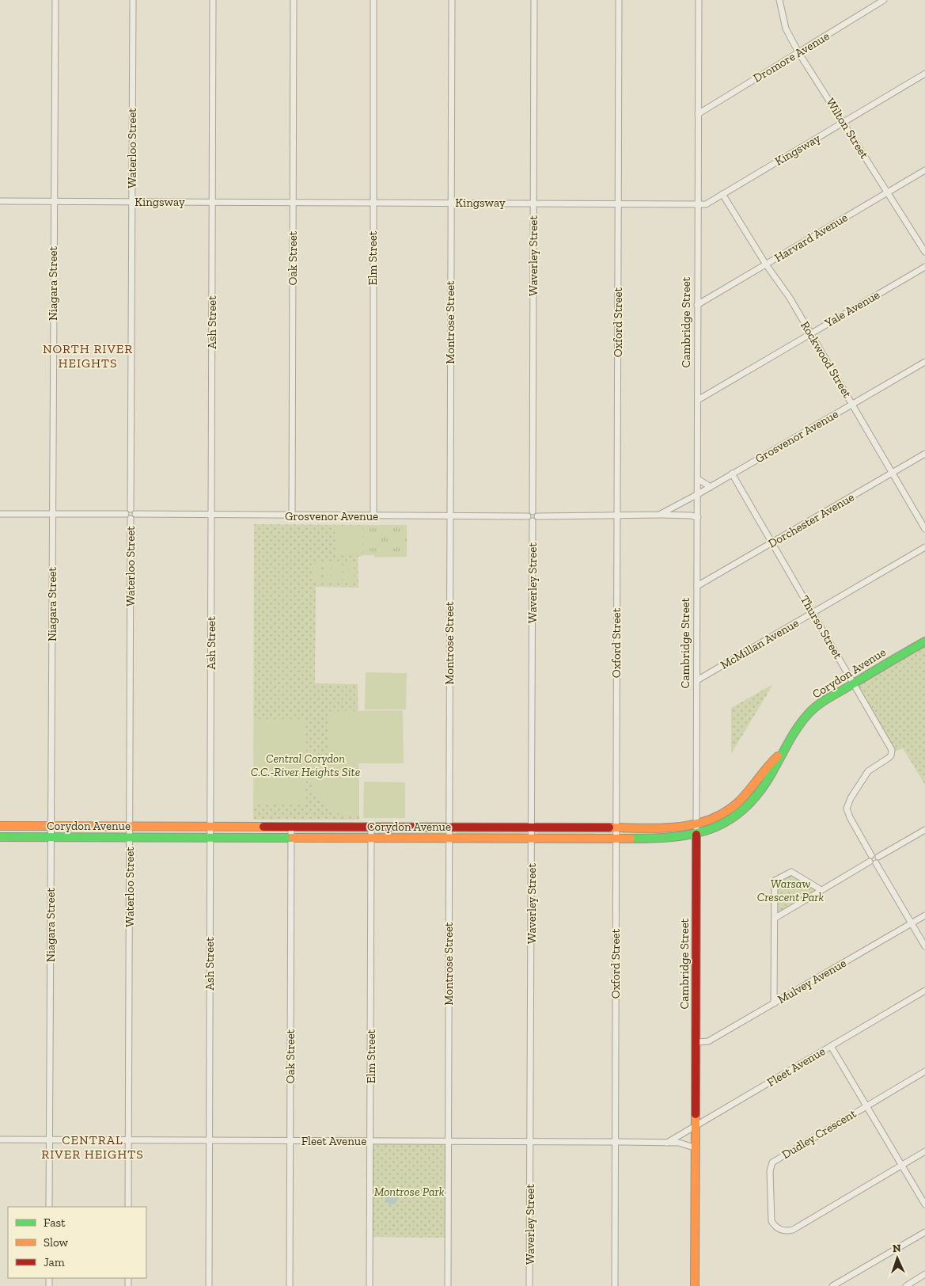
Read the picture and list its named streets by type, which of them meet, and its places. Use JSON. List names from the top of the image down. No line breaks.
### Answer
{"streets":{"main road":["Cambridge Street","Corydon Avenue"],"street":["Dromore Avenue","Wilton Street","Waterloo Street","Kingsway","Harvard Avenue","Waverley Street","Oak Street","Elm Street","Niagara Street","Yale Avenue","Ash Street","Montrose Street","Oxford Street","Rockwood Street","Grosvenor Avenue","Dorchester Avenue","Thurso Street","McMillan Avenue","Mulvey Avenue","Fleet Avenue","Dudley Crescent"]},"crossings":[["Dromore Avenue","Wilton Street"],["Dromore Avenue","Cambridge Street"],["Wilton Street","Kingsway"],["Wilton Street","Harvard Avenue"],["Waterloo Street","Kingsway"],["Waterloo Street","Grosvenor Avenue"],["Waterloo Street","Corydon Avenue"],["Waterloo Street","Fleet Avenue"],["Kingsway","Waverley Street"],["Kingsway","Oak Street"],["Kingsway","Elm Street"],["Kingsway","Niagara Street"],["Kingsway","Ash Street"],["Kingsway","Montrose Street"],["Kingsway","Oxford Street"],["Kingsway","Cambridge Street"],["Kingsway","Rockwood Street"],["Harvard Avenue","Cambridge Street"],["Harvard Avenue","Rockwood Street"],["Waverley Street","Grosvenor Avenue"],["Waverley Street","Corydon Avenue"],["Waverley Street","Fleet Avenue"],["Oak Street","Grosvenor Avenue"],["Oak Street","Corydon Avenue"],["Oak Street","Fleet Avenue"],["Elm Street","Grosvenor Avenue"],["Elm Street","Corydon Avenue"],["Elm Street","Fleet Avenue"],["Niagara Street","Corydon Avenue"],["Niagara Street","Fleet Avenue"],["Yale Avenue","Cambridge Street"],["Yale Avenue","Rockwood Street"],["Ash Street","Grosvenor Avenue"],["Ash Street","Corydon Avenue"],["Ash Street","Fleet Avenue"],["Montrose Street","Grosvenor Avenue"],["Montrose Street","Corydon Avenue"],["Montrose Street","Fleet Avenue"],["Oxford Street","Grosvenor Avenue"],["Oxford Street","Corydon Avenue"],["Oxford Street","Fleet Avenue"],["Cambridge Street","Grosvenor Avenue"],["Cambridge Street","Dorchester Avenue"],["Cambridge Street","McMillan Avenue"],["Cambridge Street","Corydon Avenue"],["Cambridge Street","Mulvey Avenue"],["Cambridge Street","Fleet Avenue"],["Rockwood Street","Grosvenor Avenue"],["Rockwood Street","Dorchester Avenue"],["Grosvenor Avenue","Thurso Street"],["Dorchester Avenue","Thurso Street"],["Thurso Street","McMillan Avenue"],["Thurso Street","Corydon Avenue"]],"districts":["NORTH RIVER HEIGHTS","CENTRAL RIVER HEIGHTS"],"parks":["Central Corydon C.C.-River Heights Site","Warsaw Crescent Park","Montrose Park"],"legend":["Fast","Slow","Jam"],"north":"top"}
